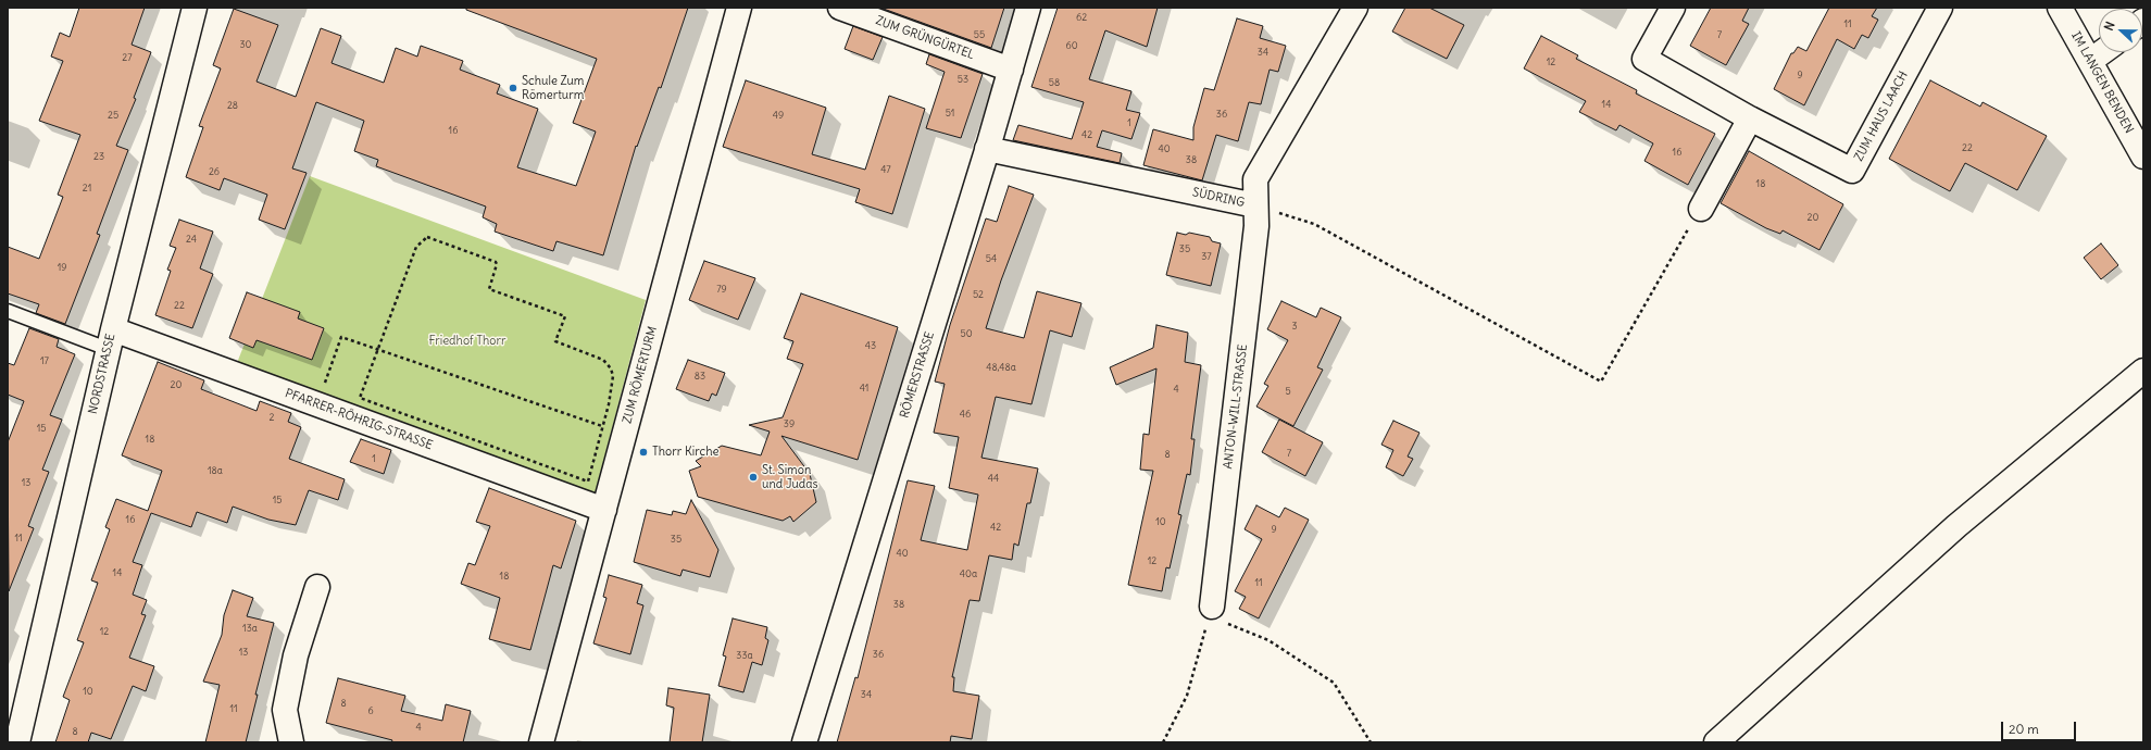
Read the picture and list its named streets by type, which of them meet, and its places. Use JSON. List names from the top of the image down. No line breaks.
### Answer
{"streets":{"street":["ZUM GRÜNGÜRTEL","IM LANGEN BENDEN","ZUM HAUS LAACH","SÜDRING","NORDSTRASSE","ZUM RÖMERTURM","RÖMERSTRASSE","ANTON-WILL-STRASSE","PFARRER-RÖHRIG-STRASSE"]},"crossings":[["ZUM GRÜNGÜRTEL","RÖMERSTRASSE"],["SÜDRING","RÖMERSTRASSE"],["SÜDRING","ANTON-WILL-STRASSE"],["NORDSTRASSE","PFARRER-RÖHRIG-STRASSE"],["ZUM RÖMERTURM","PFARRER-RÖHRIG-STRASSE"]],"parks":["Friedhof Thorr"],"places":["Schule Zum Römerturm","Thorr Kirche","St. Simon und Judas"],"house_numbers":["62","11","55","7","30","60","34","27","12","9","53","58","14","28","51","36","25","49","1","16","42","22","40","16","23","38","47","26","18","21","20","24","35","37","54","19","79","52","22","3","50","43","17","48,48a","83","20","41","4","5","46","2","39","15","18","7","8","1","18a","44","13","15","16","10","42","9","11","35","40","12","14","40a","18","11","38","13a","12","13","36","33a","10","34","8","11","6","4","8"],"scale_bar":"20 m","north":"left"}
